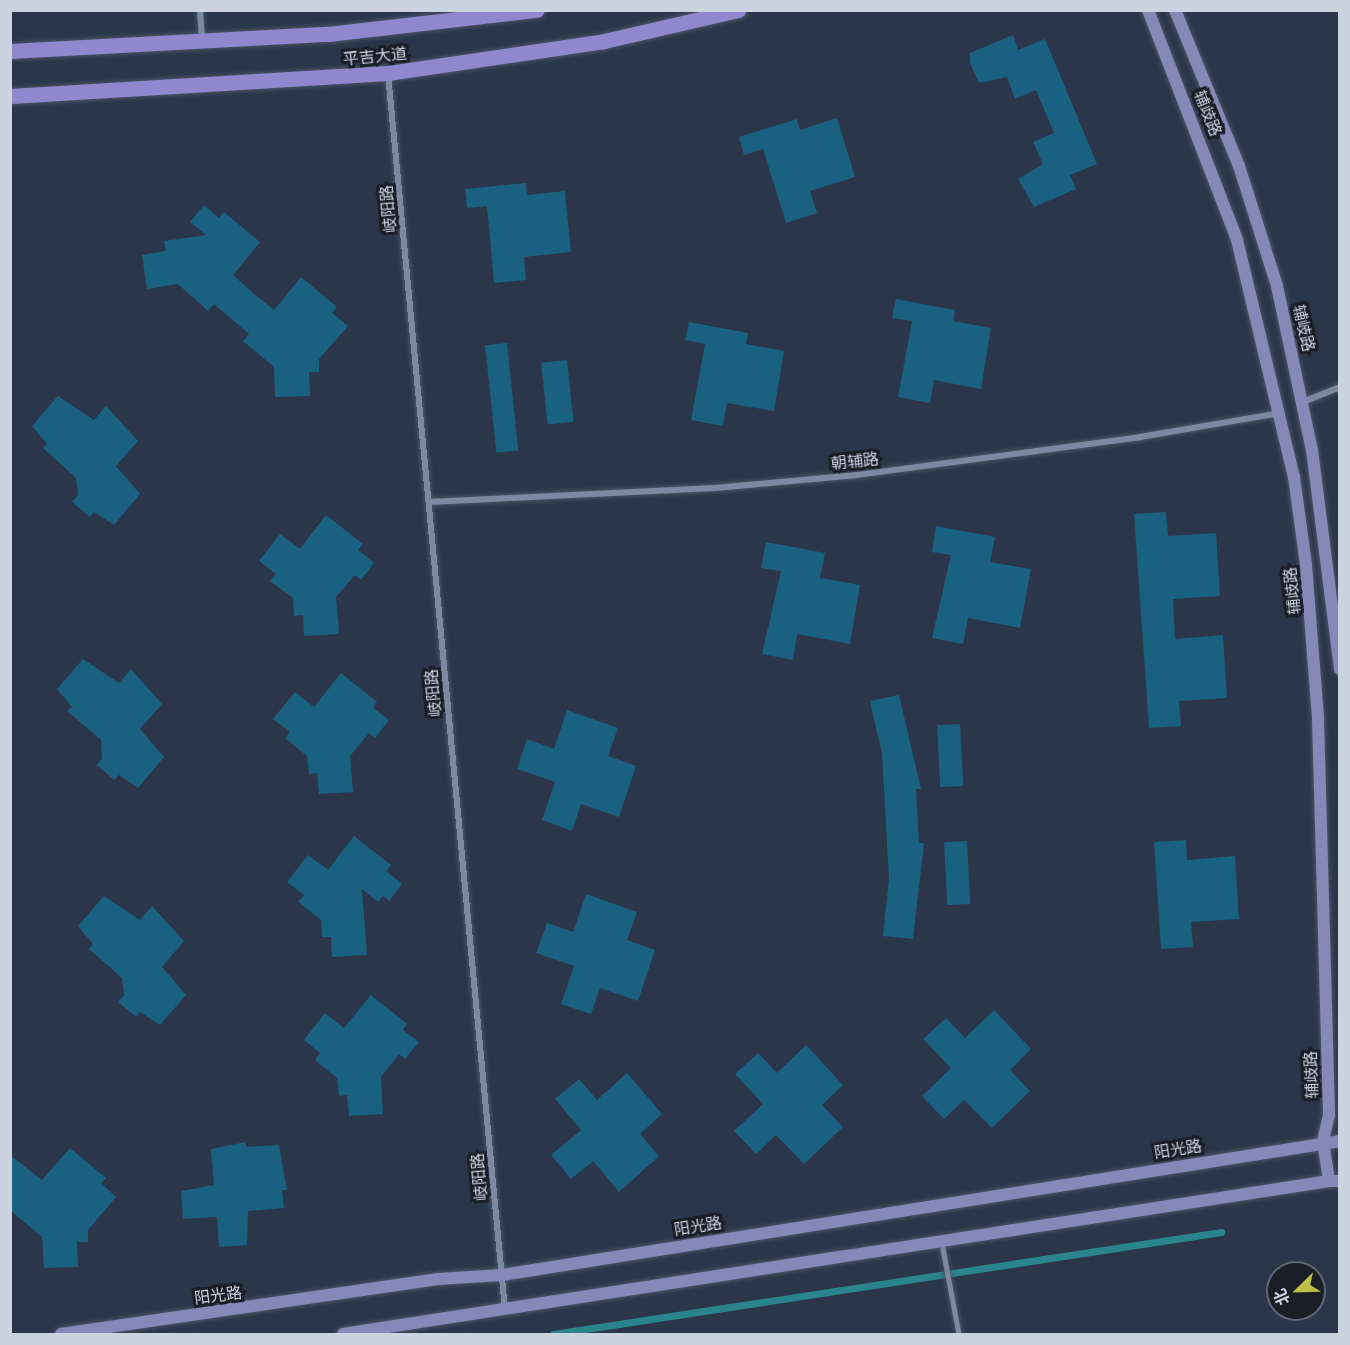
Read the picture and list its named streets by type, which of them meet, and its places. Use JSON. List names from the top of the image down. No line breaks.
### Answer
{"streets":{"main road":["平吉大道"],"street":["辅歧路","岐阳路","辅岐路","朝辅路","阳光路"]},"crossings":[["平吉大道","岐阳路"],["辅歧路","朝辅路"],["辅歧路","阳光路"],["岐阳路","朝辅路"],["岐阳路","阳光路"]],"north":"bottom left"}
